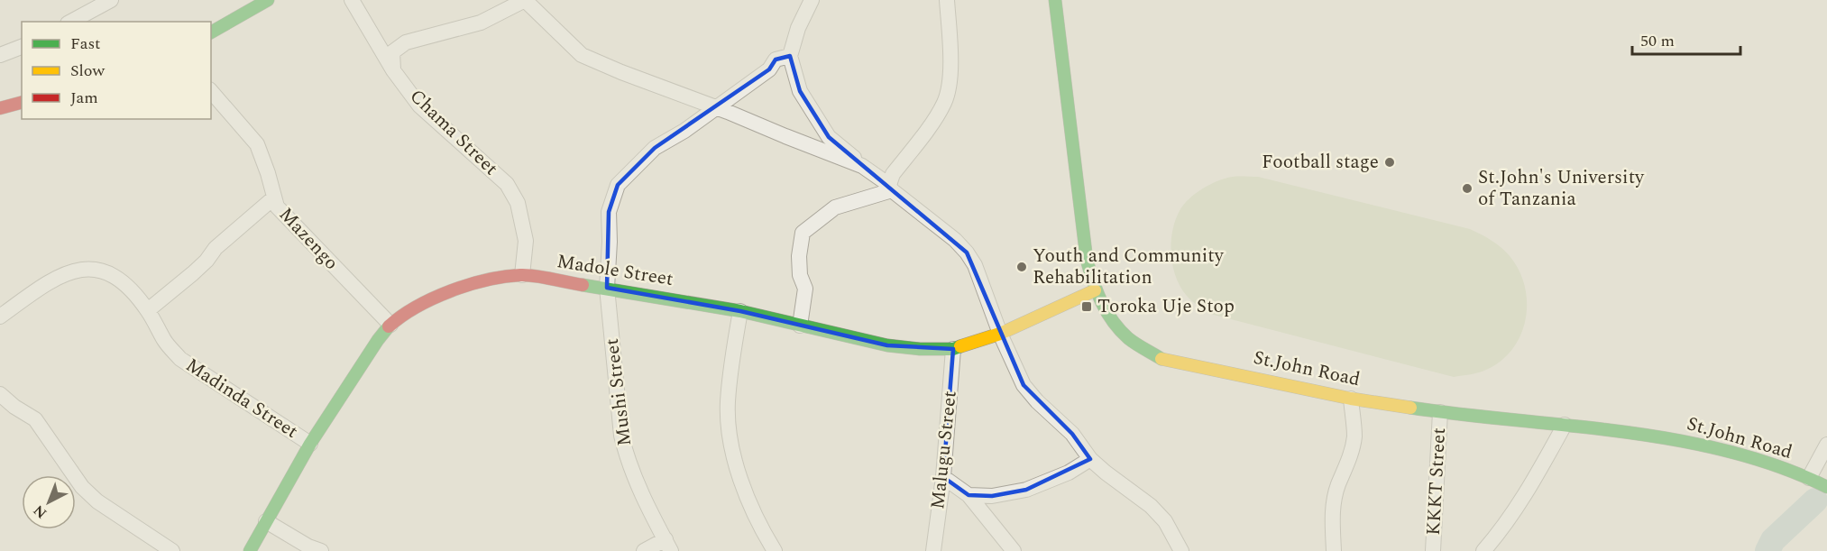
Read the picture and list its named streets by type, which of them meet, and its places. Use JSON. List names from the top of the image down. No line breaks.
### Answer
{"streets":{"street":["Chama Street","Mazengo","Madole Street","St.John Road","Mushi Street","Madinda Street","Malugu Street","KKKT Street"]},"crossings":[["Chama Street","Madole Street"],["Mazengo","Madole Street"],["Madole Street","St.John Road"],["Madole Street","Mushi Street"],["Madole Street","Madinda Street"],["Madole Street","Malugu Street"],["St.John Road","KKKT Street"]],"places":{"other":["Football stage","St.John's University of Tanzania","Youth and Community Rehabilitation"],"transit":["Toroka Uje Stop"]},"legend":["Fast","Slow","Jam"],"scale_bar":"50 m","north":"bottom left"}
